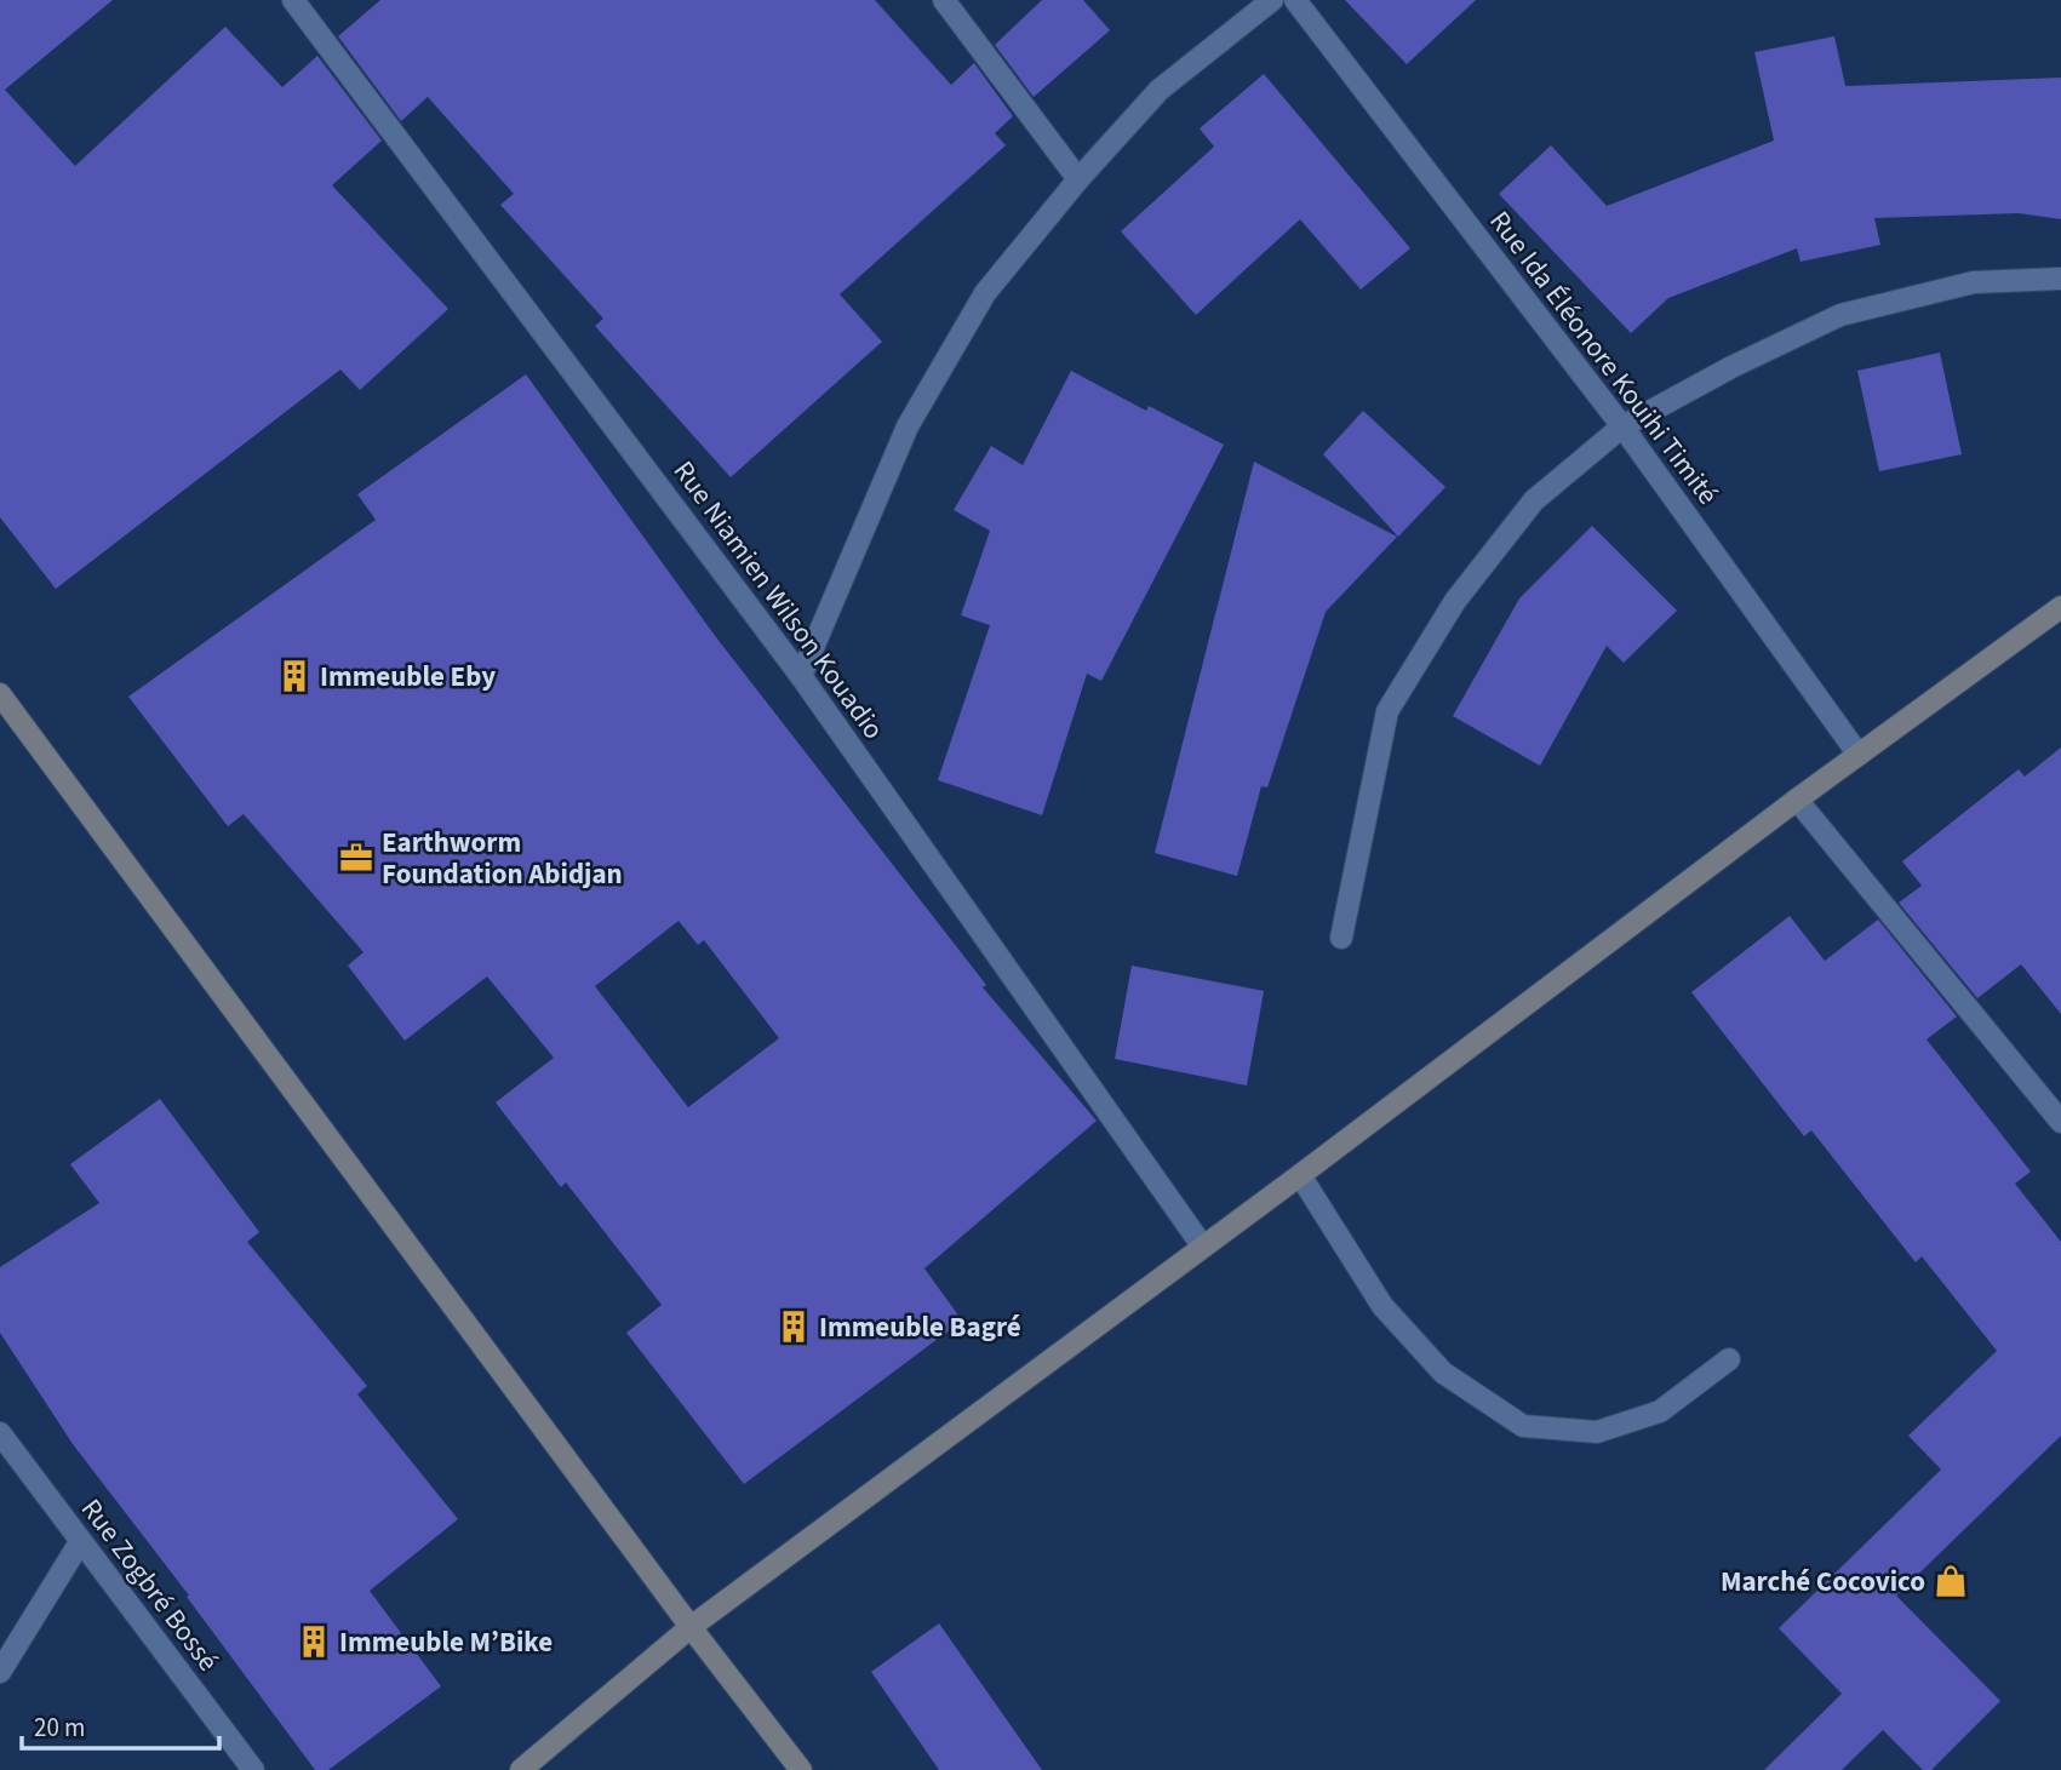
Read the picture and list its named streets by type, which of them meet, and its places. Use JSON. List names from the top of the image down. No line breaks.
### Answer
{"streets":{"street":["Rue Ida Éléonore Kouihi Timité","Rue Niamien Wilson Kouadio","Rue Zogbré Bossé"]},"places":{"building":["Immeuble Eby","Immeuble Bagré","Immeuble M’Bike"],"office":["Earthworm Foundation Abidjan"],"shop":["Marché Cocovico"]},"scale_bar":"20 m"}
